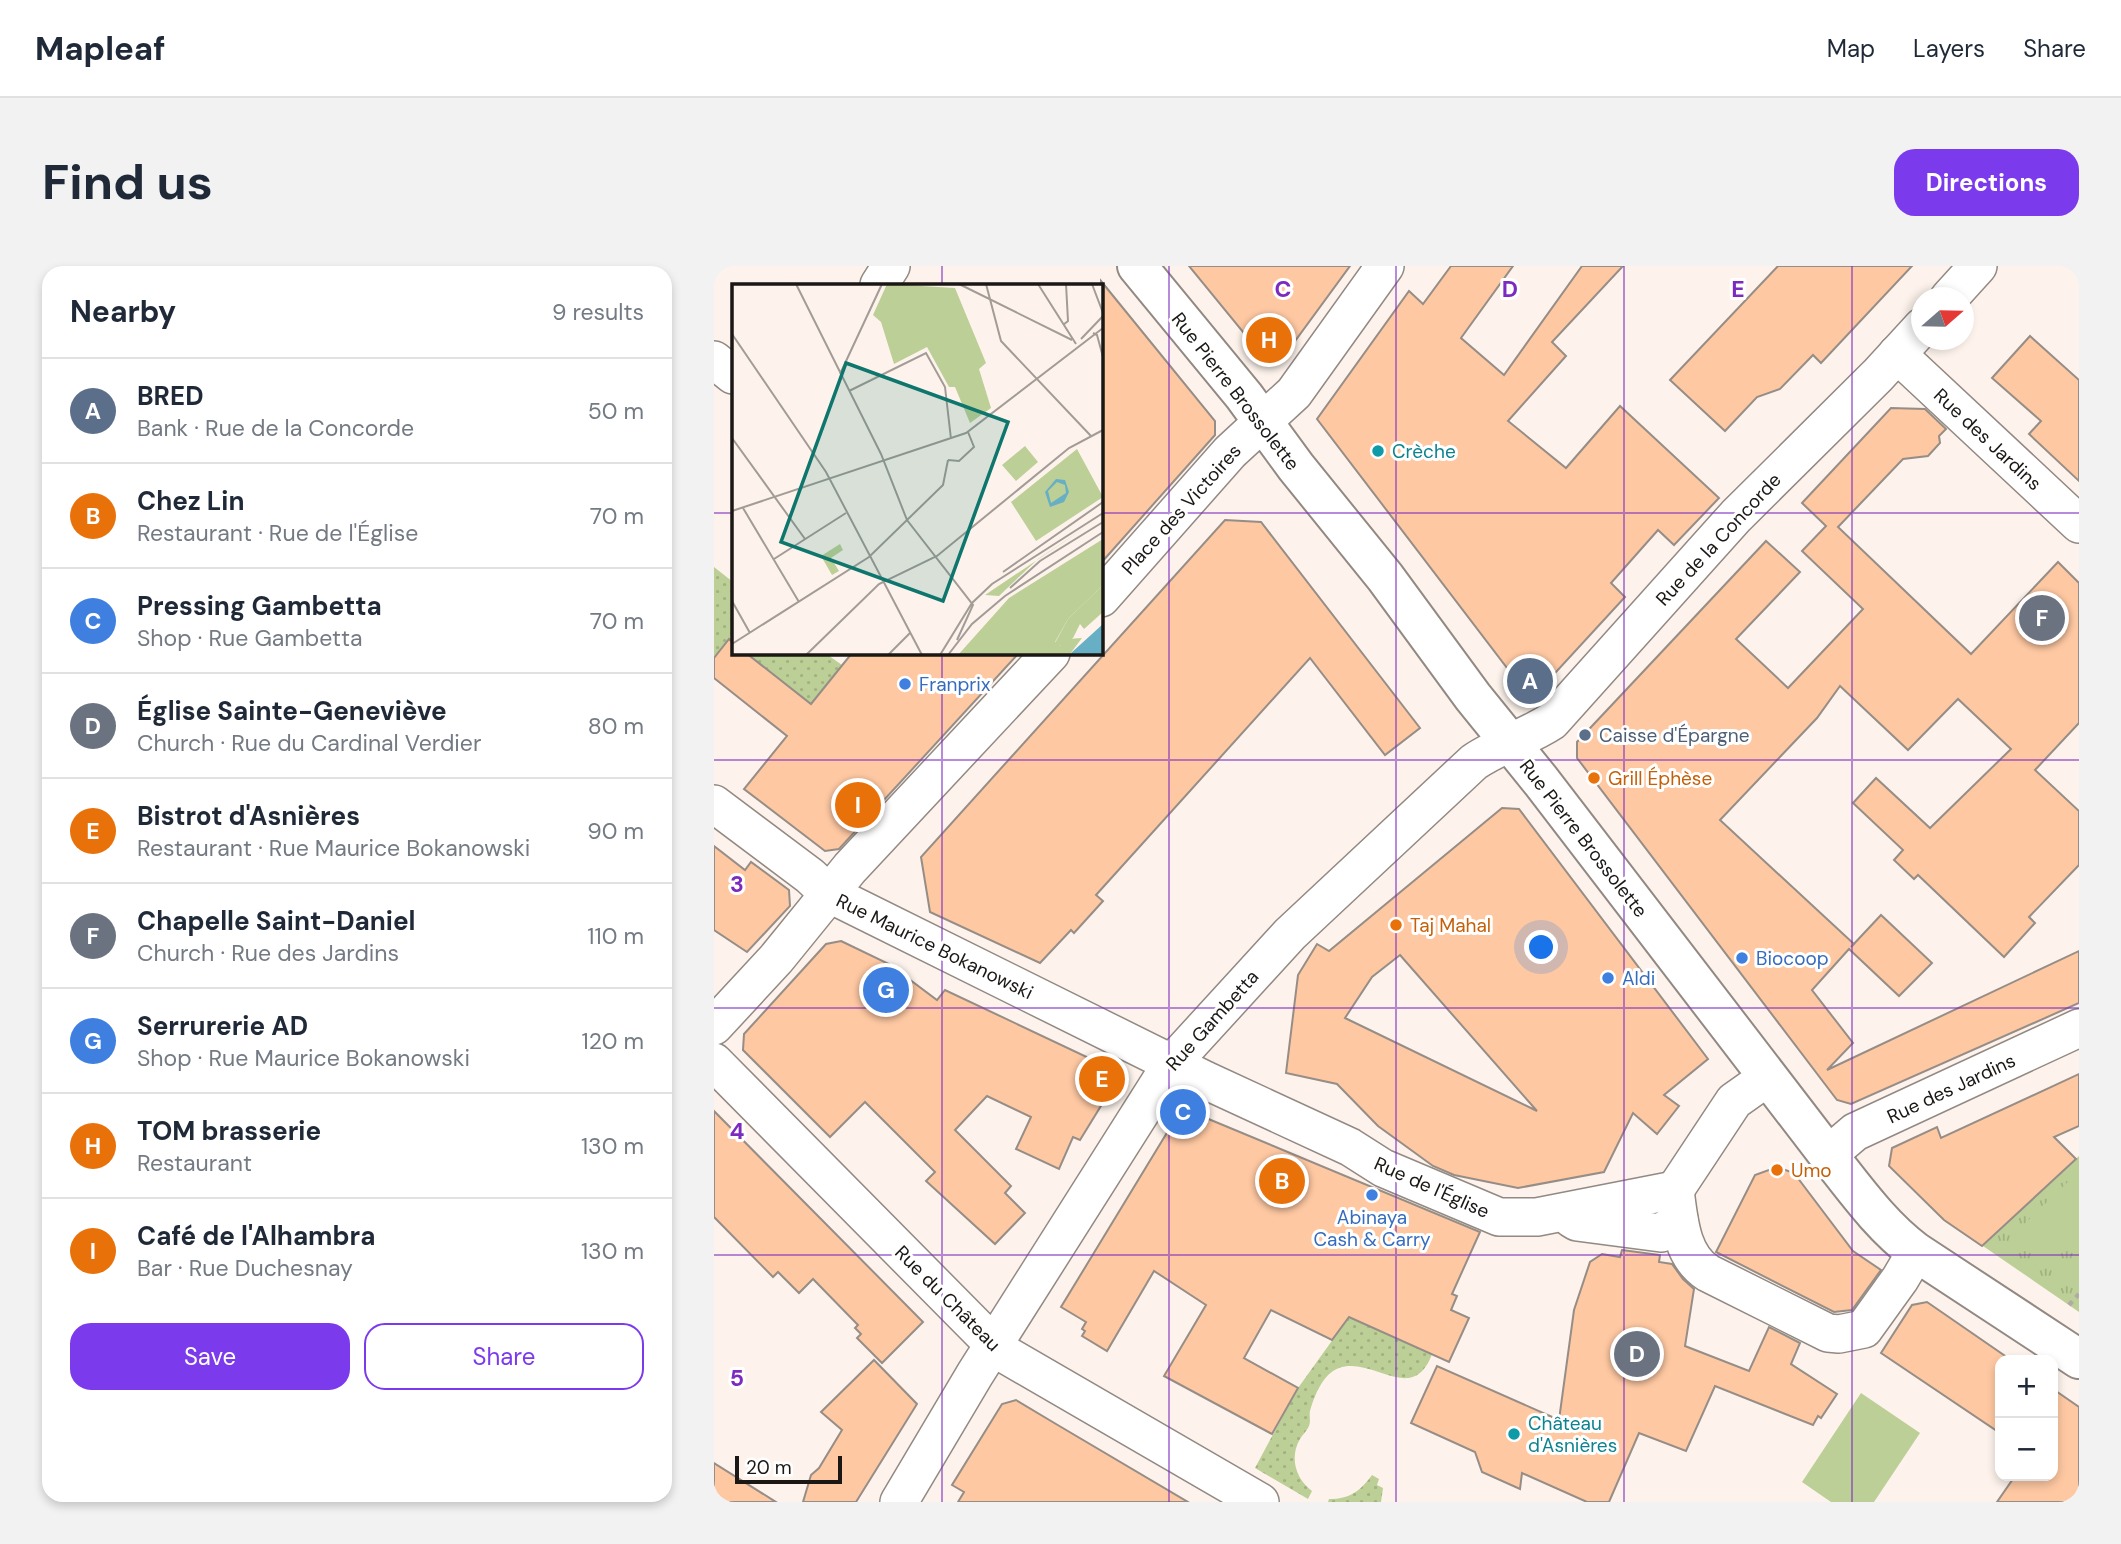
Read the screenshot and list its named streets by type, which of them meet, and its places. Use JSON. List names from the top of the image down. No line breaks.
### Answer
{"streets":{"main road":["Rue Pierre Brossolette"],"street":["Rue des Jardins","Place des Victoires","Rue de la Concorde","Rue Maurice Bokanowski","Rue Gambetta","Rue de l'Église","Rue du Château"]},"crossings":[["Rue Pierre Brossolette","Rue des Jardins"],["Rue Pierre Brossolette","Place des Victoires"],["Rue Pierre Brossolette","Rue de la Concorde"],["Rue Pierre Brossolette","Rue Gambetta"],["Rue des Jardins","Rue de la Concorde"],["Rue de la Concorde","Rue Gambetta"],["Rue Maurice Bokanowski","Rue Gambetta"],["Rue Maurice Bokanowski","Rue de l'Église"],["Rue Gambetta","Rue de l'Église"],["Rue Gambetta","Rue du Château"]],"places":["Crèche","Franprix","Caisse d'Épargne","Grill Éphèse","Taj Mahal","Biocoop","Aldi","Umo","Abinaya Cash & Carry","Château d'Asnières"],"scale_bar":"20 m","north":"right","page":{"header":"Mapleaf","nav":["Map","Layers","Share"],"buttons":["Directions",["Save","Share"]],"title":"Find us","heading":["Nearby","9 results"],"pins":["H","F","A","I","G","E","C","B","D"],"list":[{"mark":"A","name":"BRED","note":"Bank · Rue de la Concorde","value":"50 m"},{"mark":"B","name":"Chez Lin","note":"Restaurant · Rue de l'Église","value":"70 m"},{"mark":"C","name":"Pressing Gambetta","note":"Shop · Rue Gambetta","value":"70 m"},{"mark":"D","name":"Église Sainte-Geneviève","note":"Church · Rue du Cardinal Verdier","value":"80 m"},{"mark":"E","name":"Bistrot d'Asnières","note":"Restaurant · Rue Maurice Bokanowski","value":"90 m"},{"mark":"F","name":"Chapelle Saint-Daniel","note":"Church · Rue des Jardins","value":"110 m"},{"mark":"G","name":"Serrurerie AD","note":"Shop · Rue Maurice Bokanowski","value":"120 m"},{"mark":"H","name":"TOM brasserie","note":"Restaurant","value":"130 m"},{"mark":"I","name":"Café de l'Alhambra","note":"Bar · Rue Duchesnay","value":"130 m"}],"map_buttons":["+","−"],"scale":"20 m"},"grid":{"columns":["C","D","E"],"rows":["3","4","5"]}}
